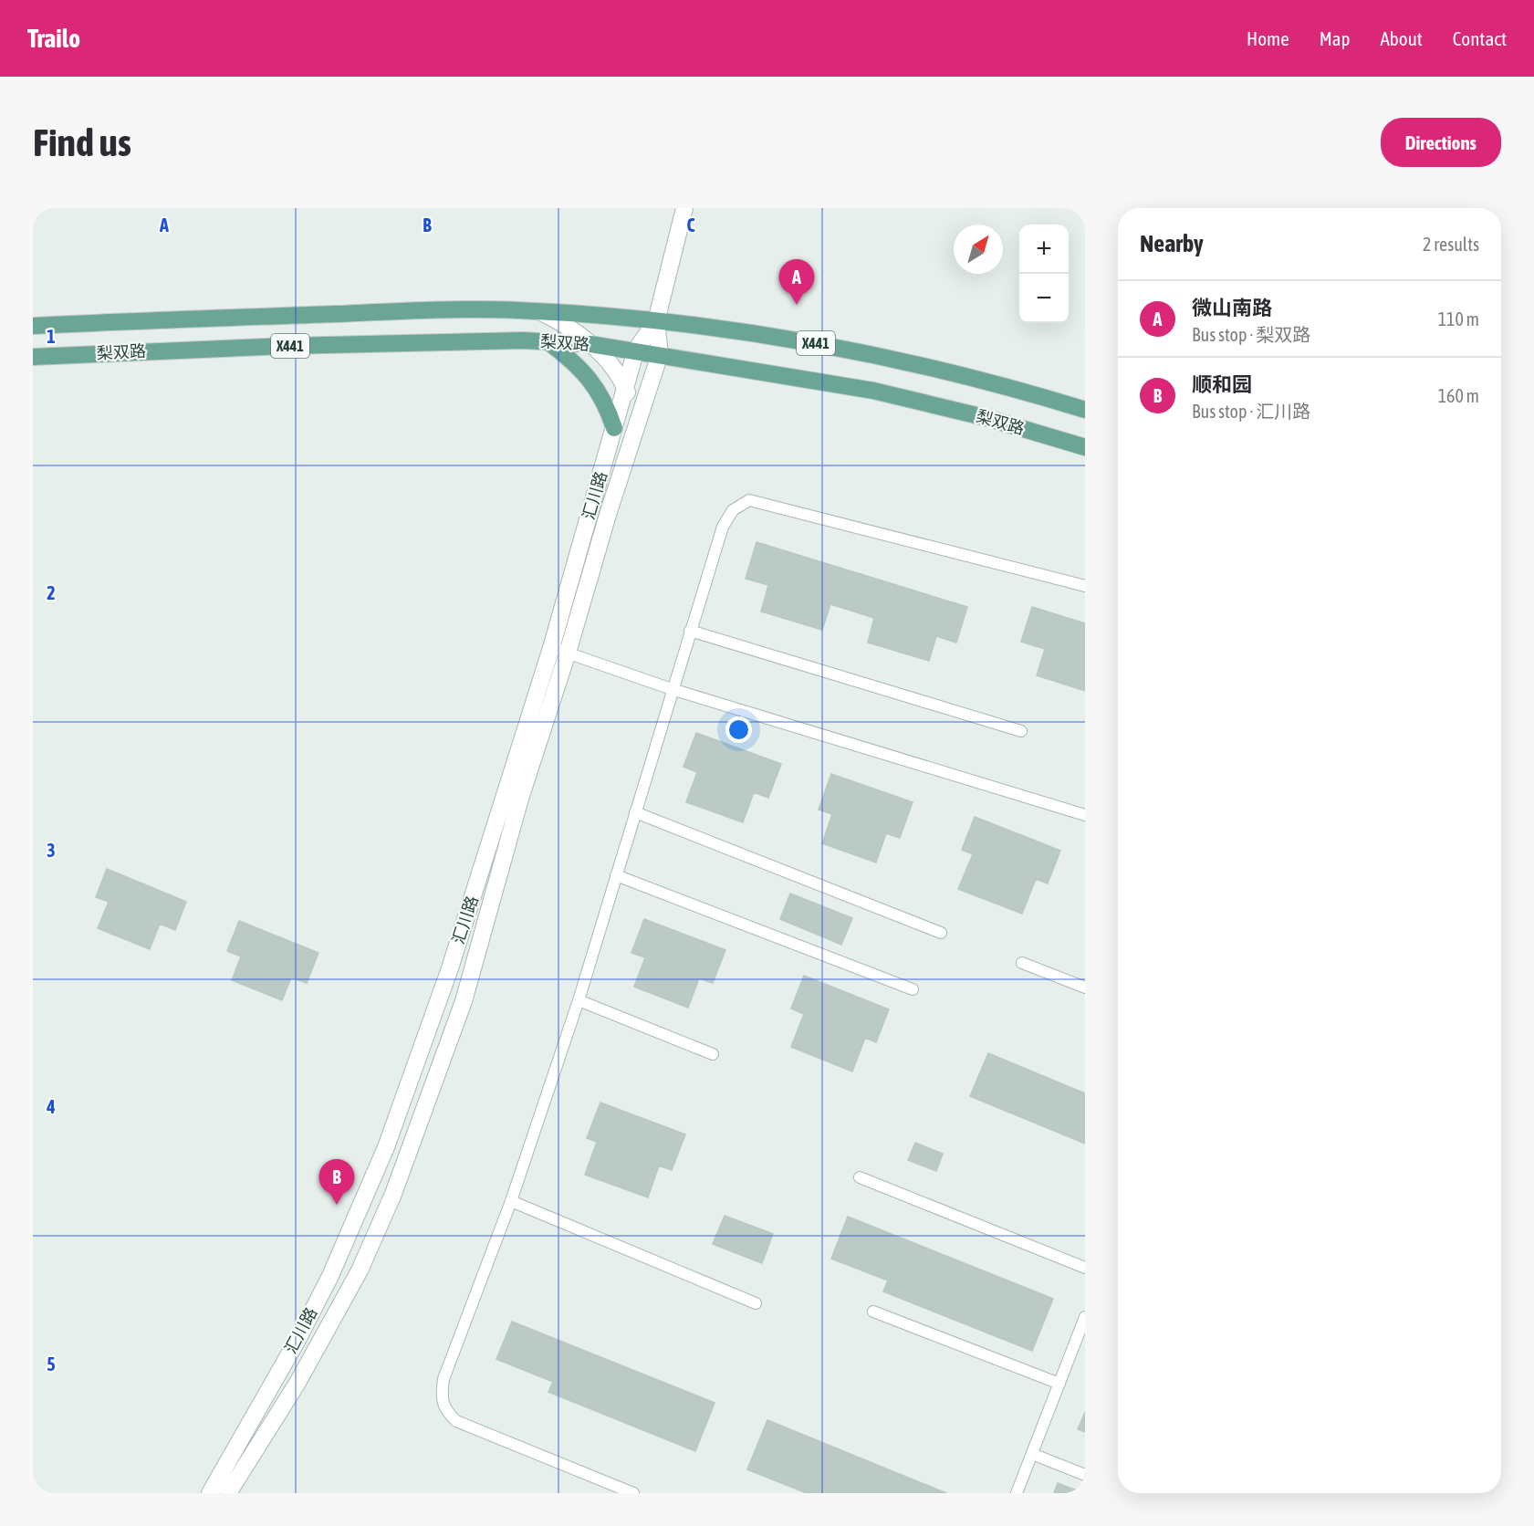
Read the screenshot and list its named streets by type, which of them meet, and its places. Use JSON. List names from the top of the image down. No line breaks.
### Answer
{"streets":{"main road":["梨双路","X441"],"street":["汇川路"]},"crossings":[["梨双路","汇川路"]],"north":"top right","page":{"header":"Trailo","nav":["Home","Map","About","Contact"],"buttons":"Directions","title":"Find us","heading":["Nearby","2 results"],"map_buttons":["+","−"],"pins":["A","B"],"list":[{"mark":"A","name":"微山南路","note":"Bus stop · 梨双路","value":"110 m"},{"mark":"B","name":"顺和园","note":"Bus stop · 汇川路","value":"160 m"}]},"grid":{"columns":["A","B","C"],"rows":["1","2","3","4","5"]}}
